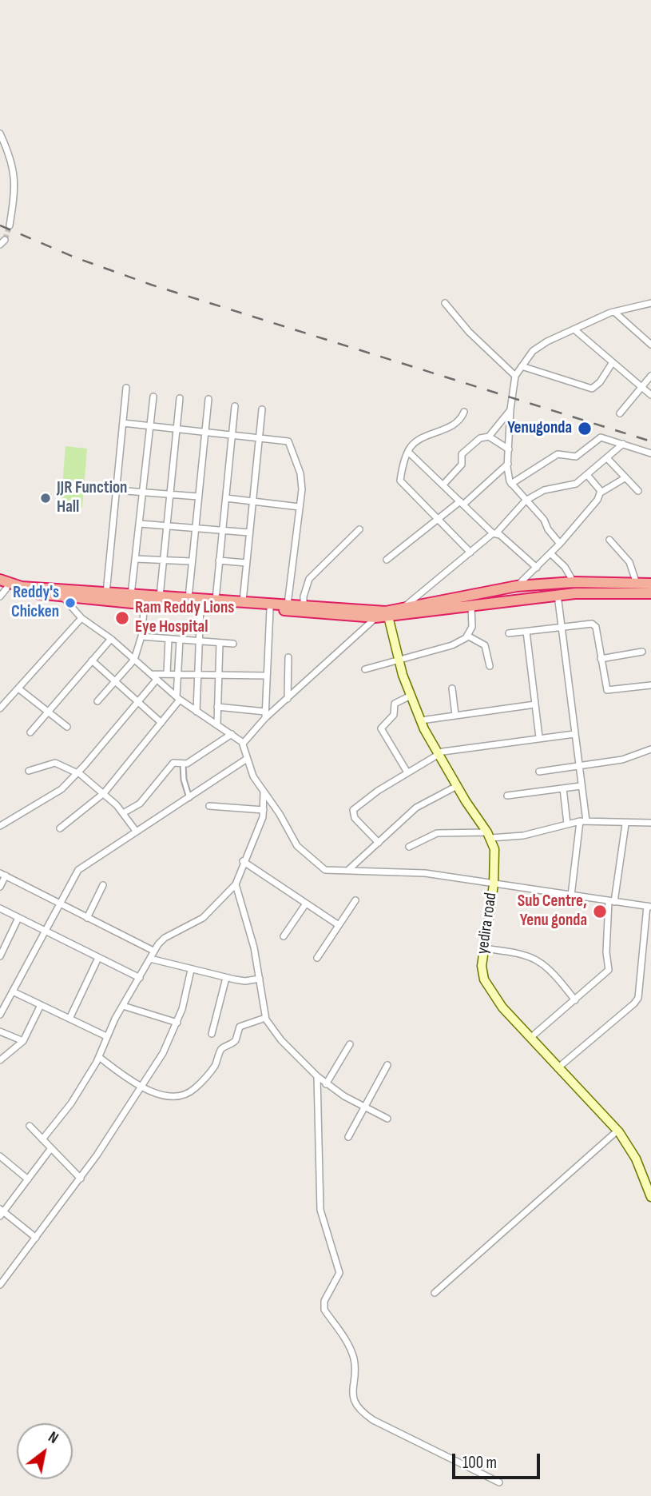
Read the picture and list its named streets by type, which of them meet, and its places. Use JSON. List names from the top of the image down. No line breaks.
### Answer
{"streets":{"main road":["yedira road"]},"places":["Yenugonda","JJR Function Hall","Reddy's Chicken","Ram Reddy Lions Eye Hospital","Sub Centre, Yenu gonda"],"scale_bar":"100 m","north":"top right"}
